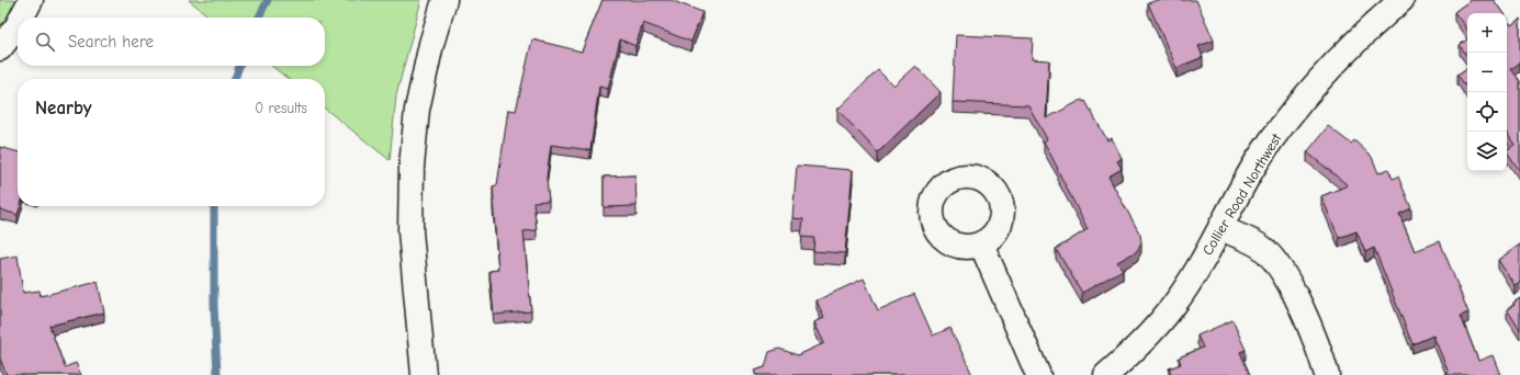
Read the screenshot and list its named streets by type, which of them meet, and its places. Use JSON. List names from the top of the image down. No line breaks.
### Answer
{"streets":{"street":["Collier Road Northwest"]},"page":{"map_buttons":["+","−"],"search":"Search here","heading":["Nearby","0 results"]}}
